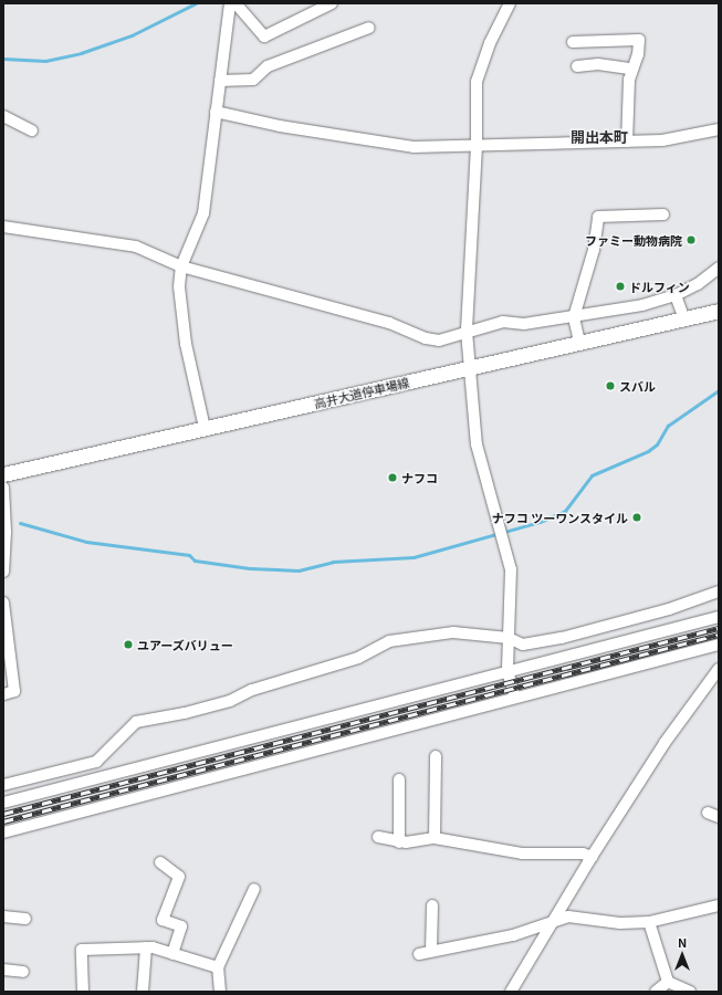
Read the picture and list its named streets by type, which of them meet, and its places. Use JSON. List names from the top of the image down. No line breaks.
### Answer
{"streets":{"main road":["高井大道停車場線"]},"districts":["開出本町"],"places":["ファミー動物病院","ドルフィン","スバル","ナフコ","ナフコ ツーワンスタイル","ユアーズバリュー"],"north":"top"}
